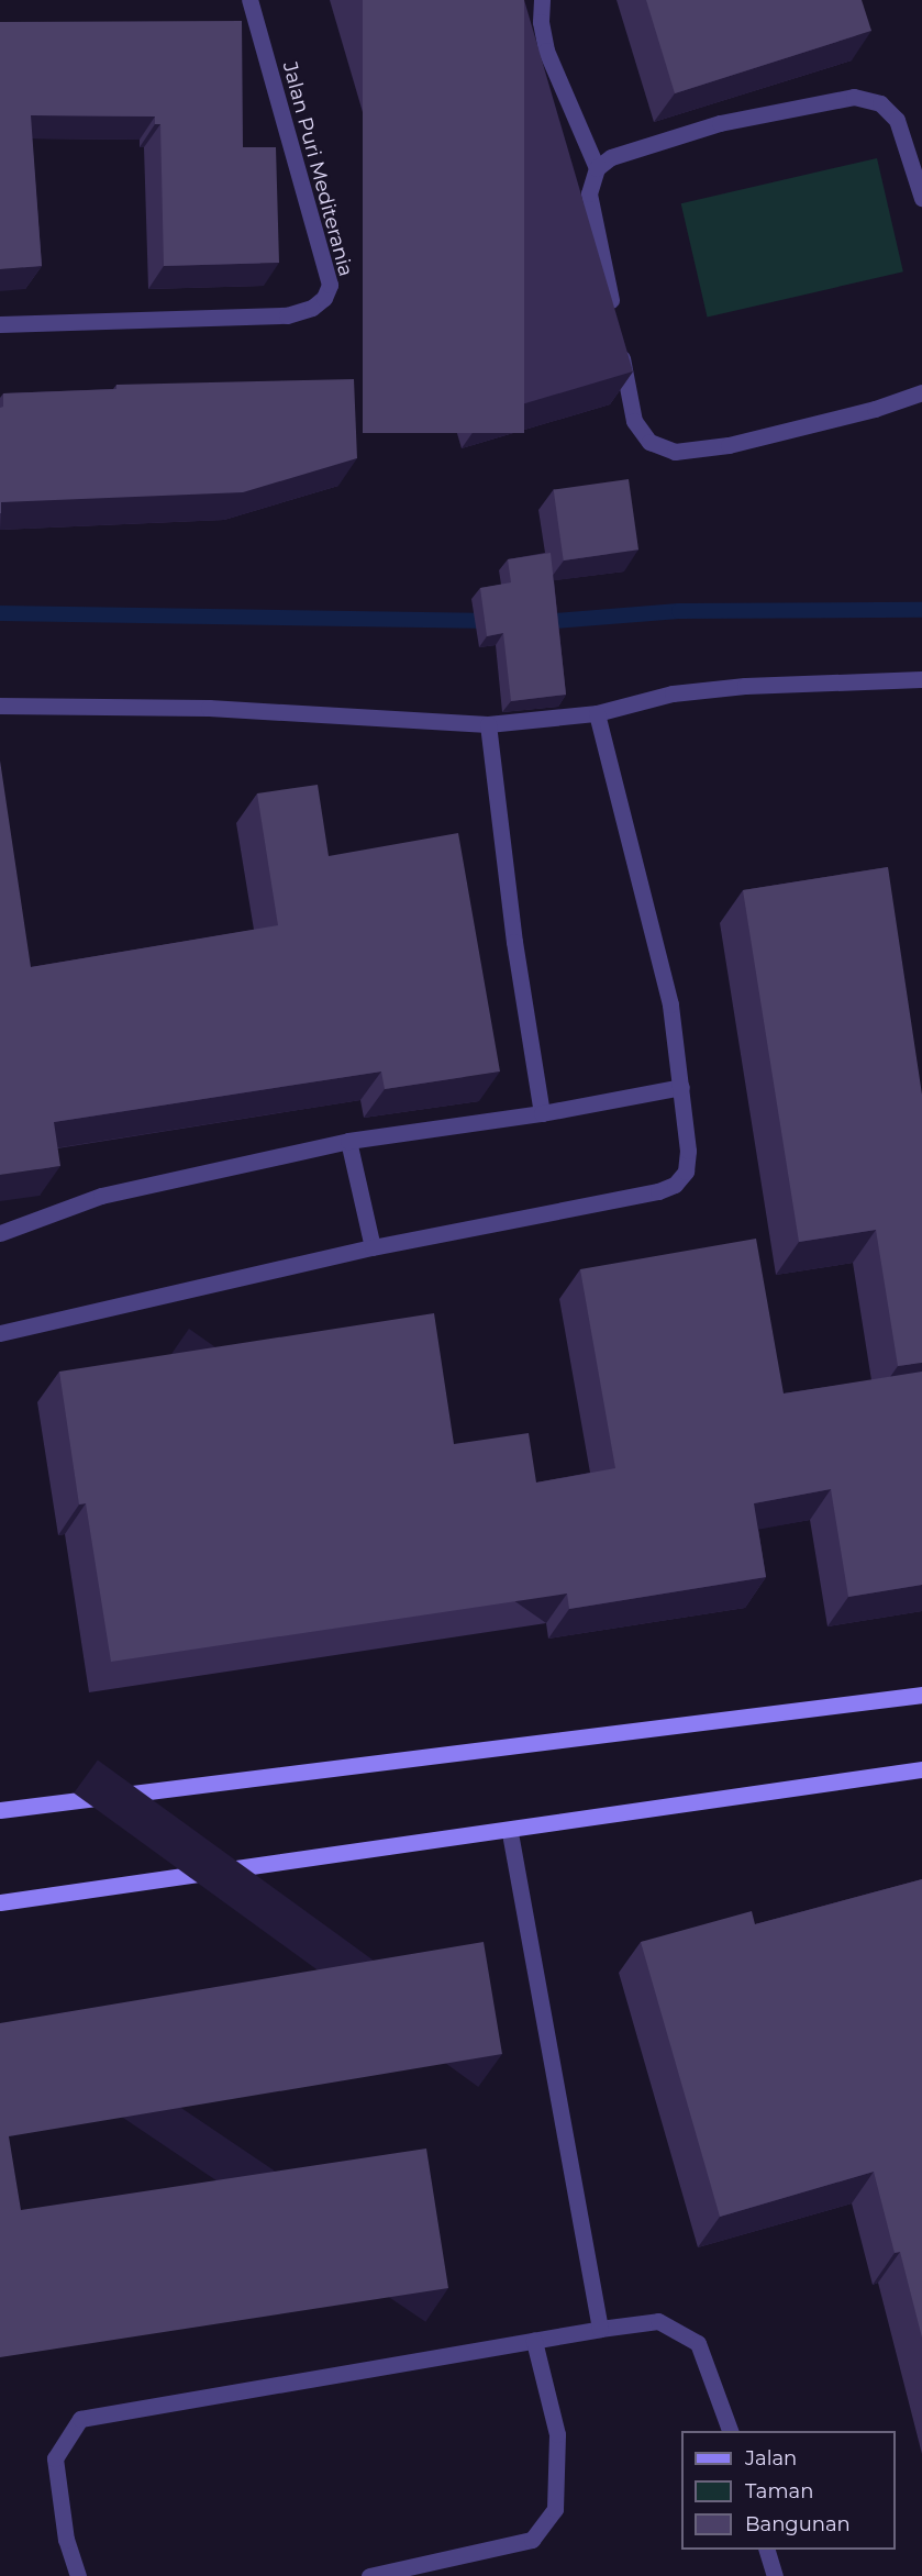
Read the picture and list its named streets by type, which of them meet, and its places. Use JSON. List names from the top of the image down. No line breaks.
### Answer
{"streets":{"street":["Jalan Puri Mediterania"]},"legend":["Jalan","Taman","Bangunan"]}
